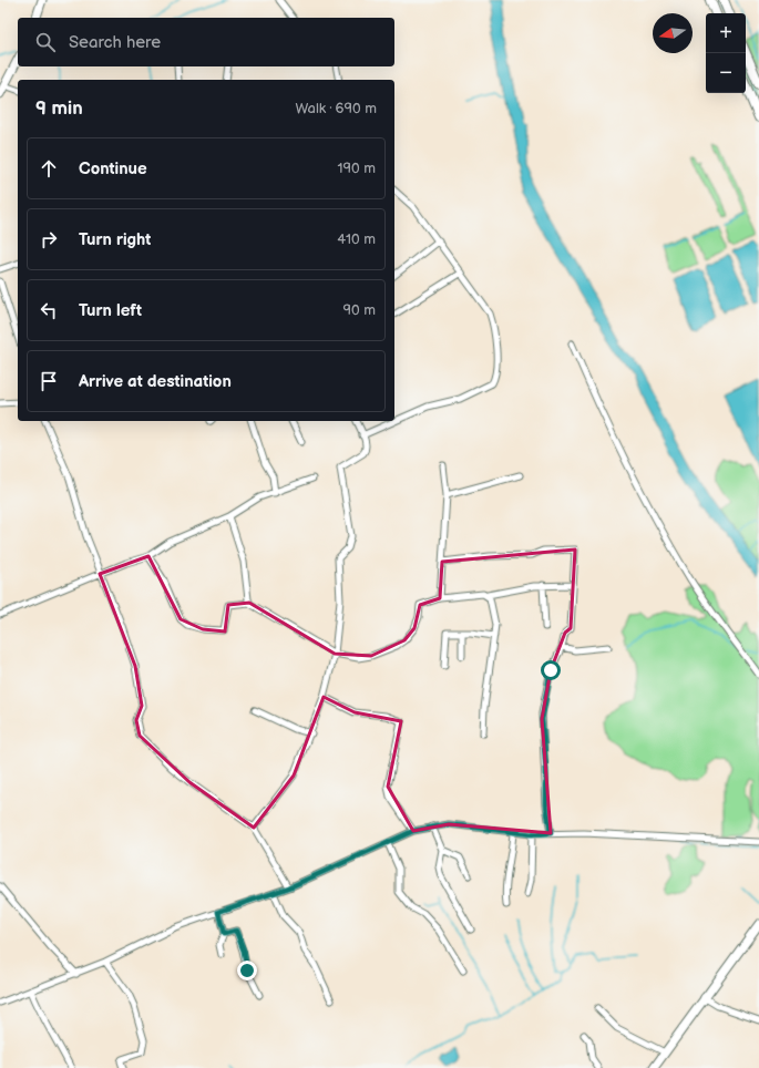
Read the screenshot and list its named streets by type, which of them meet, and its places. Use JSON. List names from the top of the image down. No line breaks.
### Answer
{"north":"left","page":{"map_buttons":["+","−"],"search":"Search here","heading":["9 min","Walk · 690 m"],"list":[["Continue","190 m"],["Turn right","410 m"],["Turn left","90 m"],"Arrive at destination"]}}
